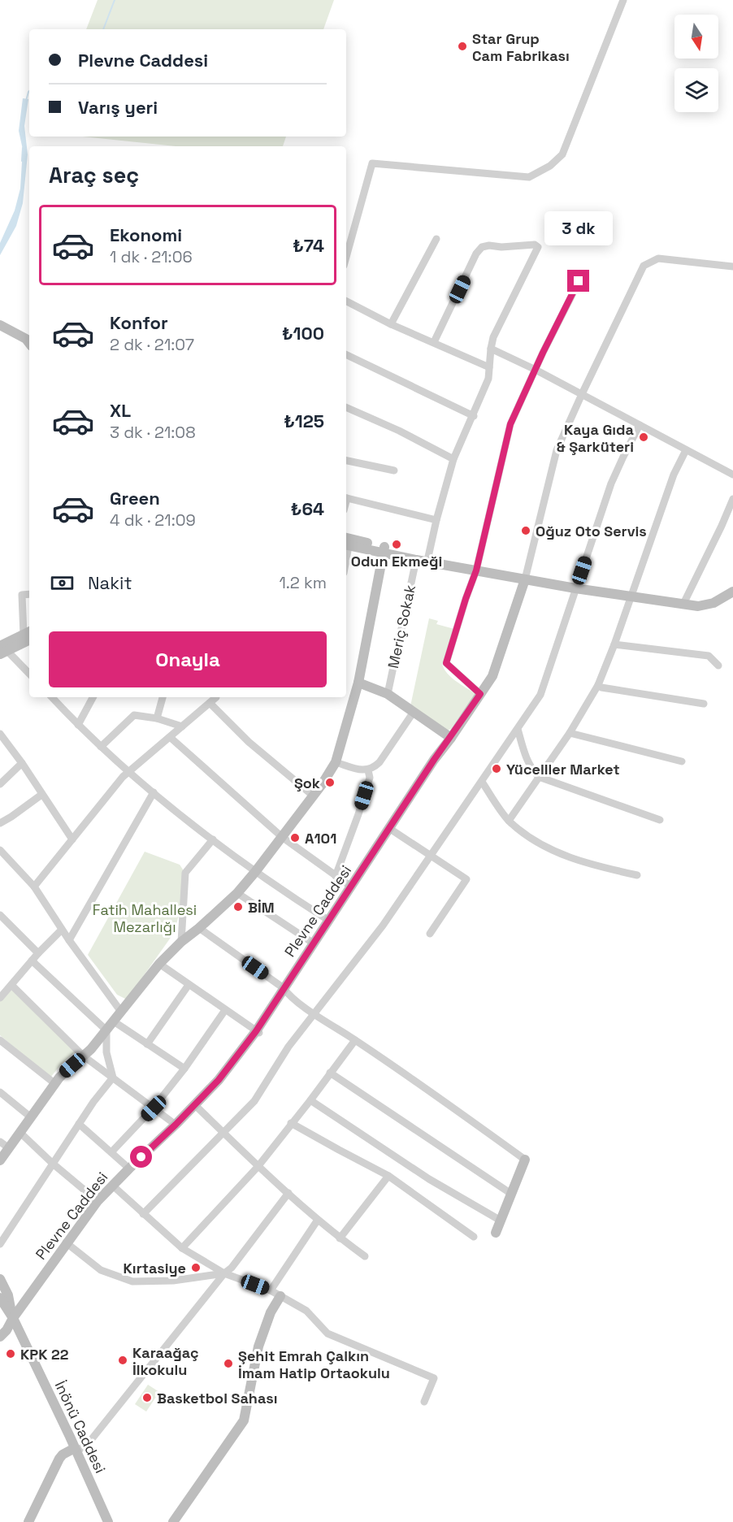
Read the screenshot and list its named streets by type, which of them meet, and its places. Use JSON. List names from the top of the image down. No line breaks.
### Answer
{"streets":{"street":["Meriç Sokak","Plevne Caddesi","İnönü Caddesi"]},"crossings":[["Plevne Caddesi","İnönü Caddesi"]],"parks":["Fatih Mahallesi Mezarlığı"],"places":["Star Grup Cam Fabrikası","Kaya Gıda & Şarküteri","Oğuz Oto Servis","Odun Ekmeği","Yücelller Market","Şok","A101","BİM","Kırtasiye","KPK 22","Karaağaç İlkokulu","Şehit Emrah Çalkın İmam Hatip Ortaokulu","Basketbol Sahası"],"north":"bottom","page":{"banner":["Plevne Caddesi","Varış yeri"],"heading":"Araç seç","list":[{"name":"Ekonomi","note":"1 dk · 21:06","value":"₺74"},{"name":"Konfor","note":"2 dk · 21:07","value":"₺100"},{"name":"XL","note":"3 dk · 21:08","value":"₺125"},{"name":"Green","note":"4 dk · 21:09","value":"₺64"}],"bubble":"3 dk","pay":["Nakit","1.2 km"],"buttons":"Onayla"}}
